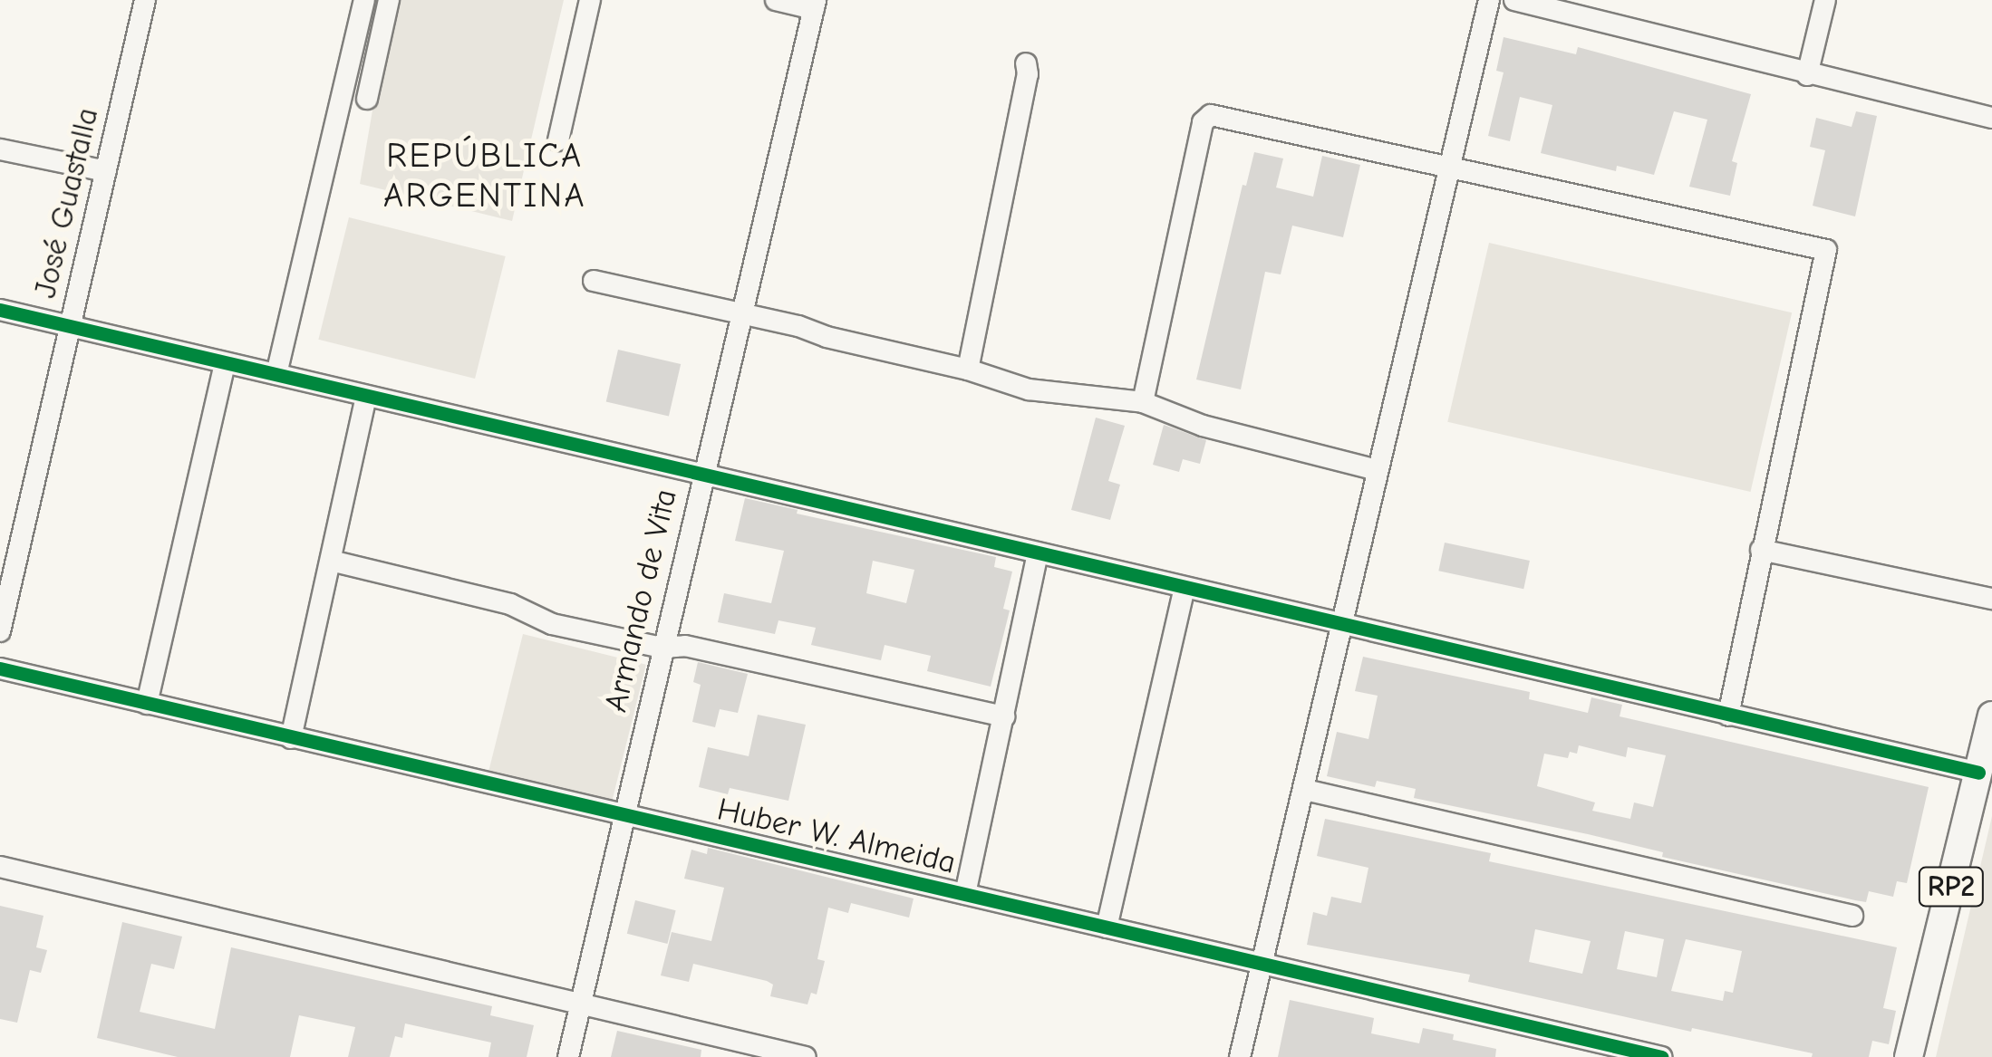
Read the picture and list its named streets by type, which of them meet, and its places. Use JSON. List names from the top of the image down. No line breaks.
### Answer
{"streets":{"main road":["RP2"],"street":["José Guastalla","Armando de Vita","Huber W. Almeida"]},"crossings":[["Armando de Vita","Huber W. Almeida"]],"districts":["REPÚBLICA ARGENTINA"]}
